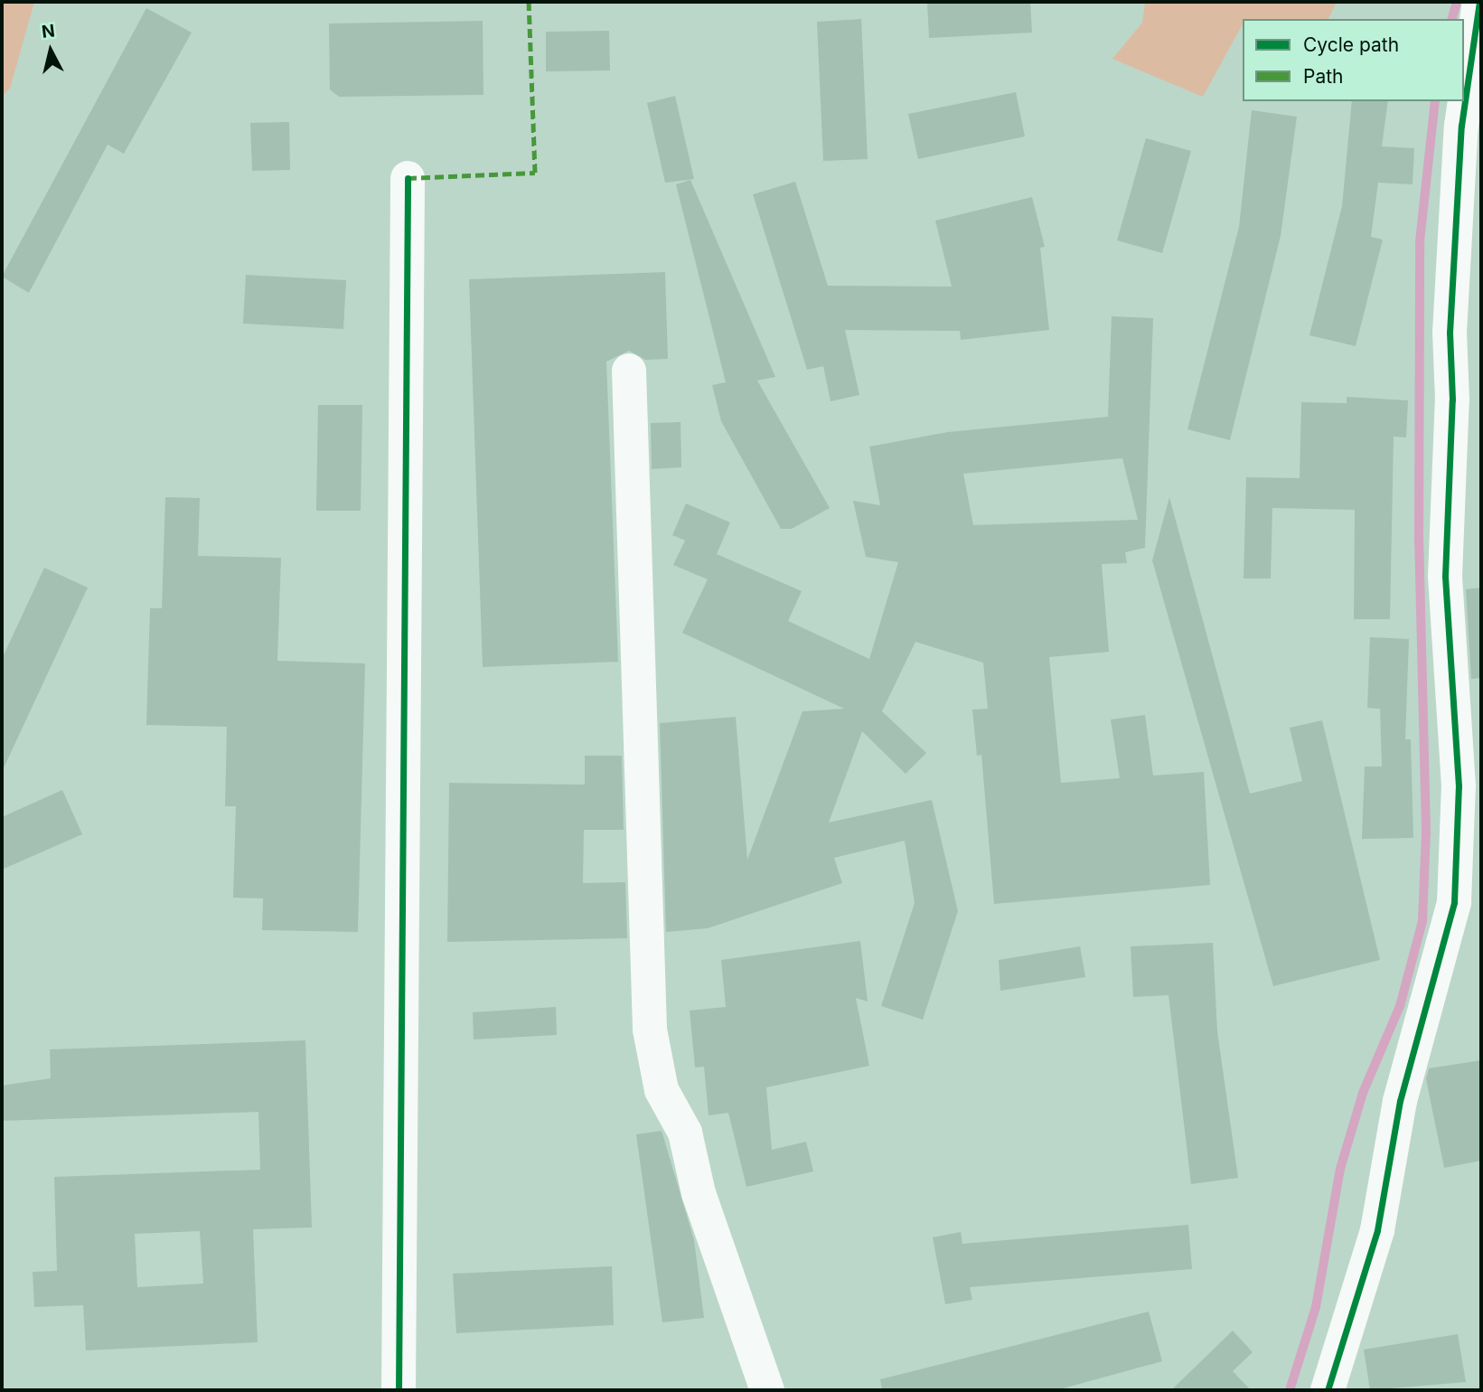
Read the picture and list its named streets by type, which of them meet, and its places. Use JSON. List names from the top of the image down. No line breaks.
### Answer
{"legend":["Cycle path","Path"],"north":"top"}
